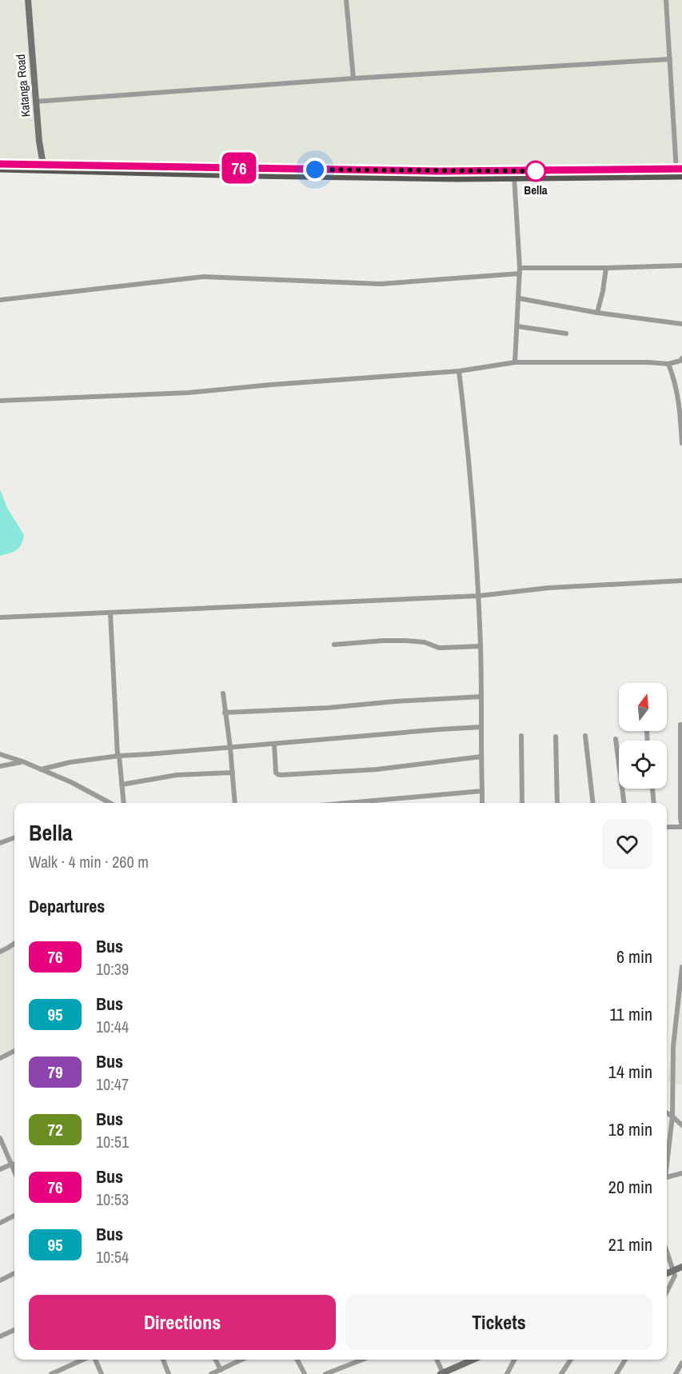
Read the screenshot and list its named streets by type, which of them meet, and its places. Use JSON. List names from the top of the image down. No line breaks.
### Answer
{"streets":{"street":["Katanga Road"]},"places":["Bella"],"lines":["bus line 76"],"north":"top","page":{"on_map":"76","heading":[["Bella","Walk · 4 min · 260 m"],"Departures"],"list":[{"mark":"76","name":"Bus","note":"10:39","value":"6 min"},{"mark":"95","name":"Bus","note":"10:44","value":"11 min"},{"mark":"79","name":"Bus","note":"10:47","value":"14 min"},{"mark":"72","name":"Bus","note":"10:51","value":"18 min"},{"mark":"76","name":"Bus","note":"10:53","value":"20 min"},{"mark":"95","name":"Bus","note":"10:54","value":"21 min"}],"buttons":["Directions","Tickets"]}}
